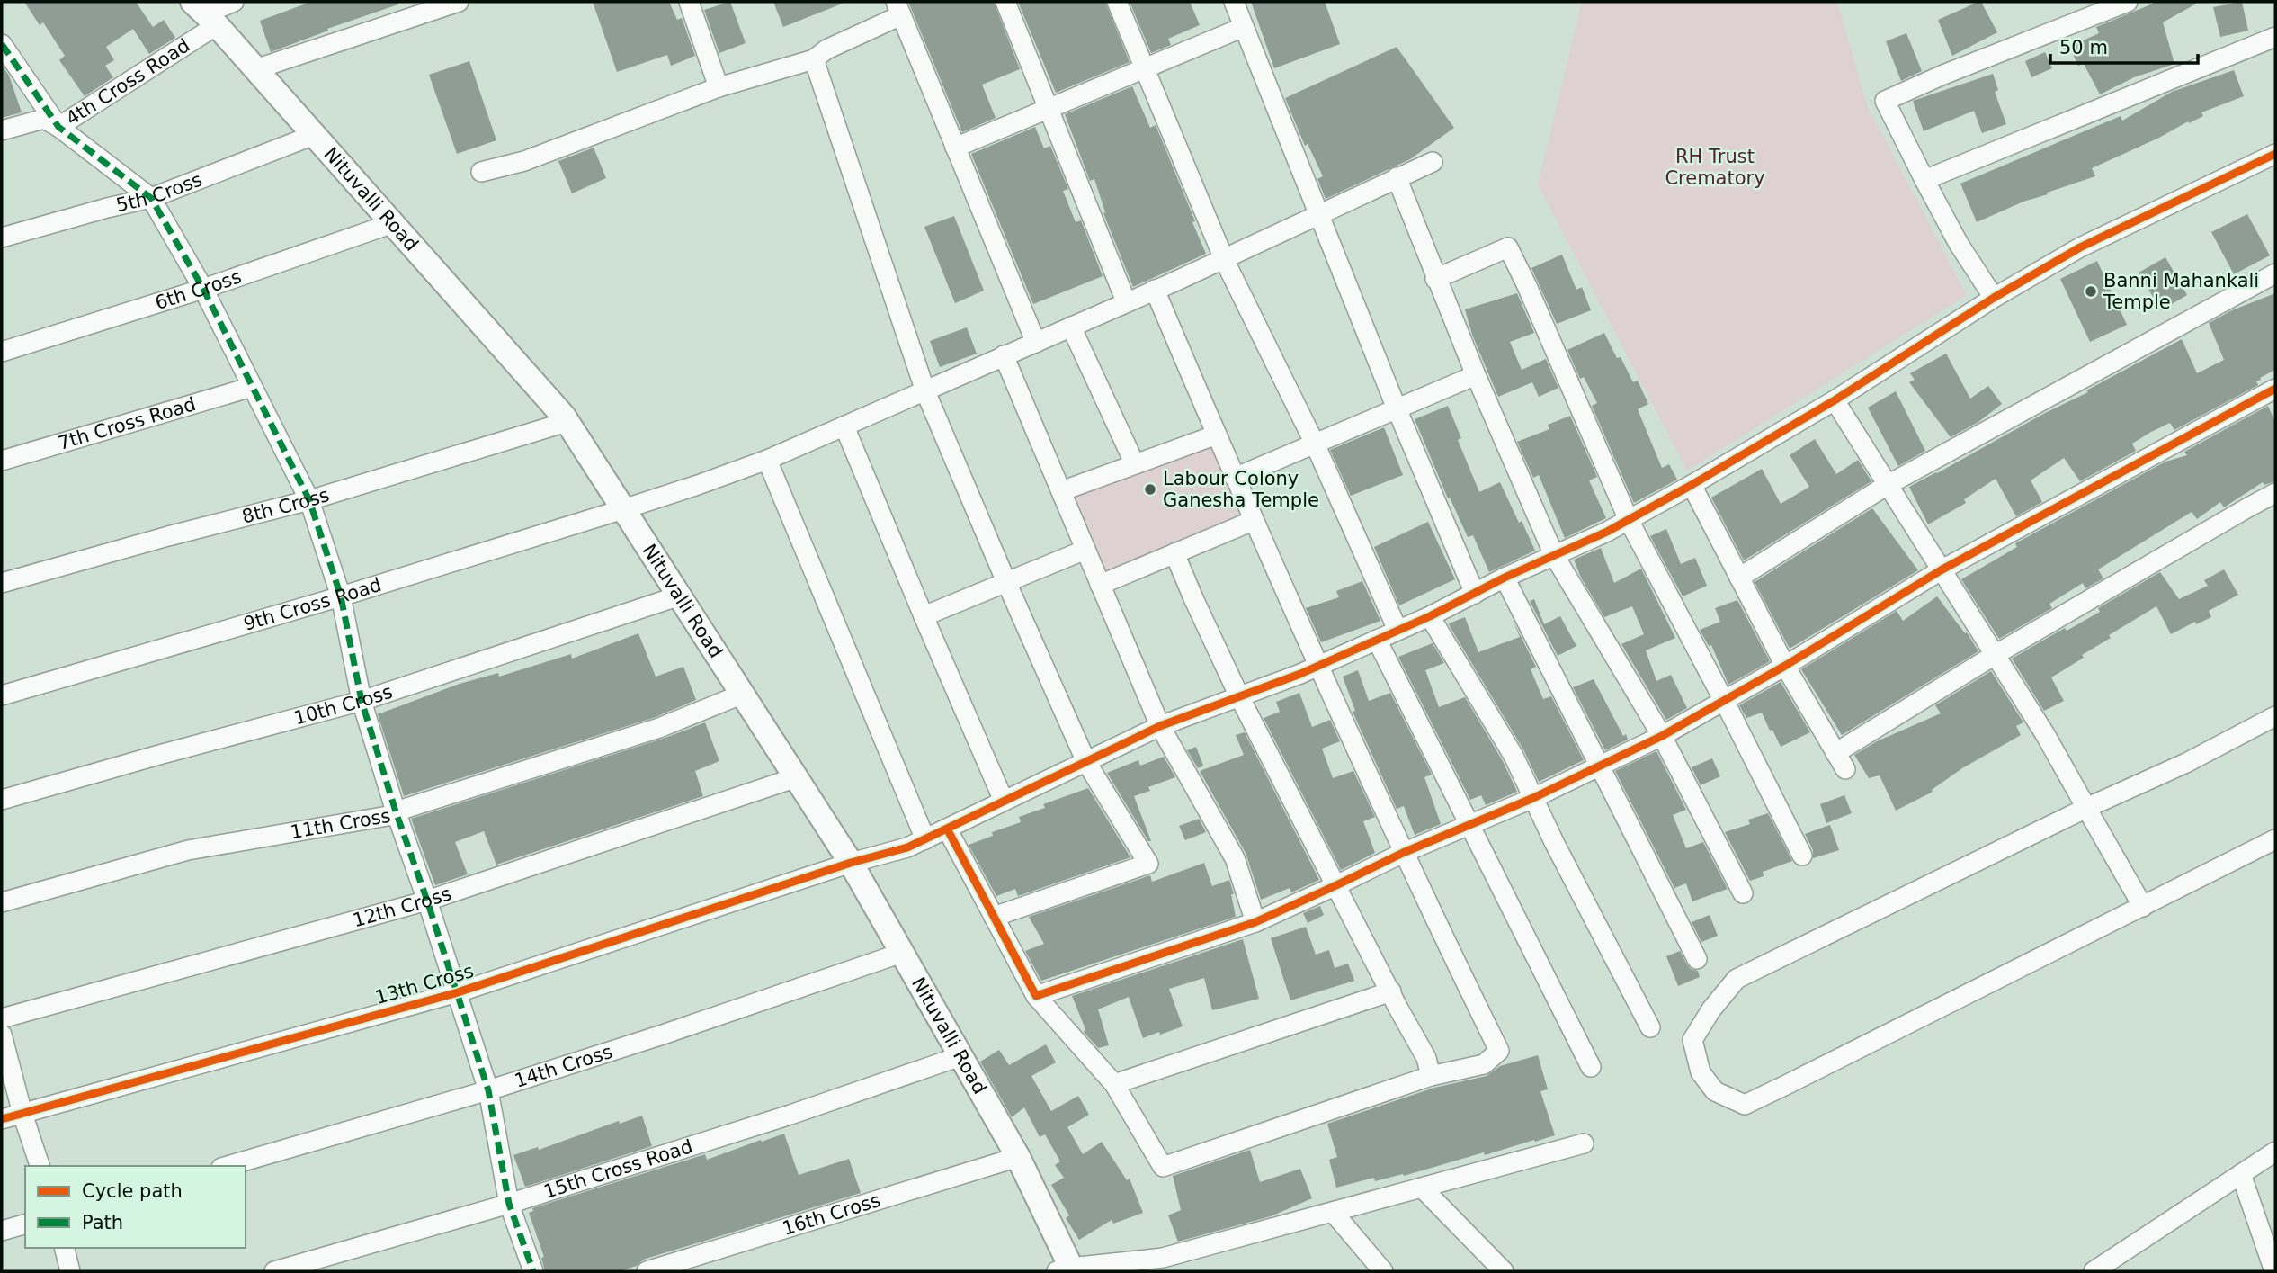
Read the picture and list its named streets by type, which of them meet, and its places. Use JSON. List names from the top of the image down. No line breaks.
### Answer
{"streets":{"street":["4th Cross Road","5th Cross","Nituvalli Road","6th Cross","7th Cross Road","8th Cross","9th Cross Road","10th Cross","11th Cross","12th Cross","13th Cross","14th Cross","15th Cross Road","16th Cross"]},"crossings":[["4th Cross Road","Nituvalli Road"],["5th Cross","Nituvalli Road"],["Nituvalli Road","6th Cross"],["Nituvalli Road","8th Cross"],["Nituvalli Road","9th Cross Road"],["Nituvalli Road","10th Cross"],["Nituvalli Road","11th Cross"],["Nituvalli Road","12th Cross"],["Nituvalli Road","13th Cross"],["Nituvalli Road","14th Cross"],["Nituvalli Road","15th Cross Road"],["Nituvalli Road","16th Cross"]],"parks":["RH Trust Crematory"],"places":["Banni Mahankali Temple","Labour Colony Ganesha Temple"],"legend":["Cycle path","Path"],"scale_bar":"50 m"}
